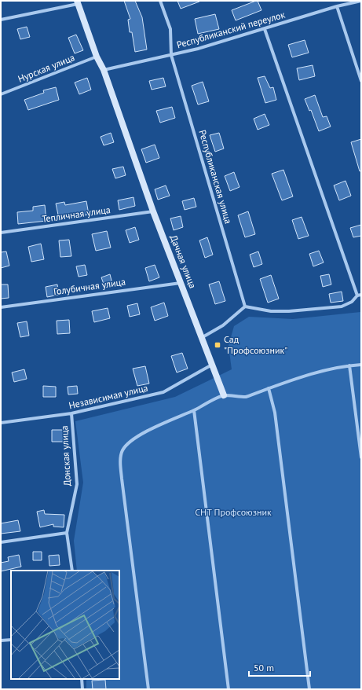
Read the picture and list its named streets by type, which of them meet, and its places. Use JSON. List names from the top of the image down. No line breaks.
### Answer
{"streets":{"street":["Республиканский переулок","Нурская улица","Республиканская улица","Тепличная улица","Дачная улица","Голубичная улица","Независимая улица","Донская улица"]},"crossings":[["Республиканский переулок","Республиканская улица"],["Республиканский переулок","Дачная улица"],["Нурская улица","Дачная улица"],["Тепличная улица","Дачная улица"],["Дачная улица","Голубичная улица"],["Дачная улица","Независимая улица"],["Независимая улица","Донская улица"]],"parks":["СНТ Профсоюзник"],"places":{"transit":["Сад \"Профсоюзник\""]},"scale_bar":"50 m"}
